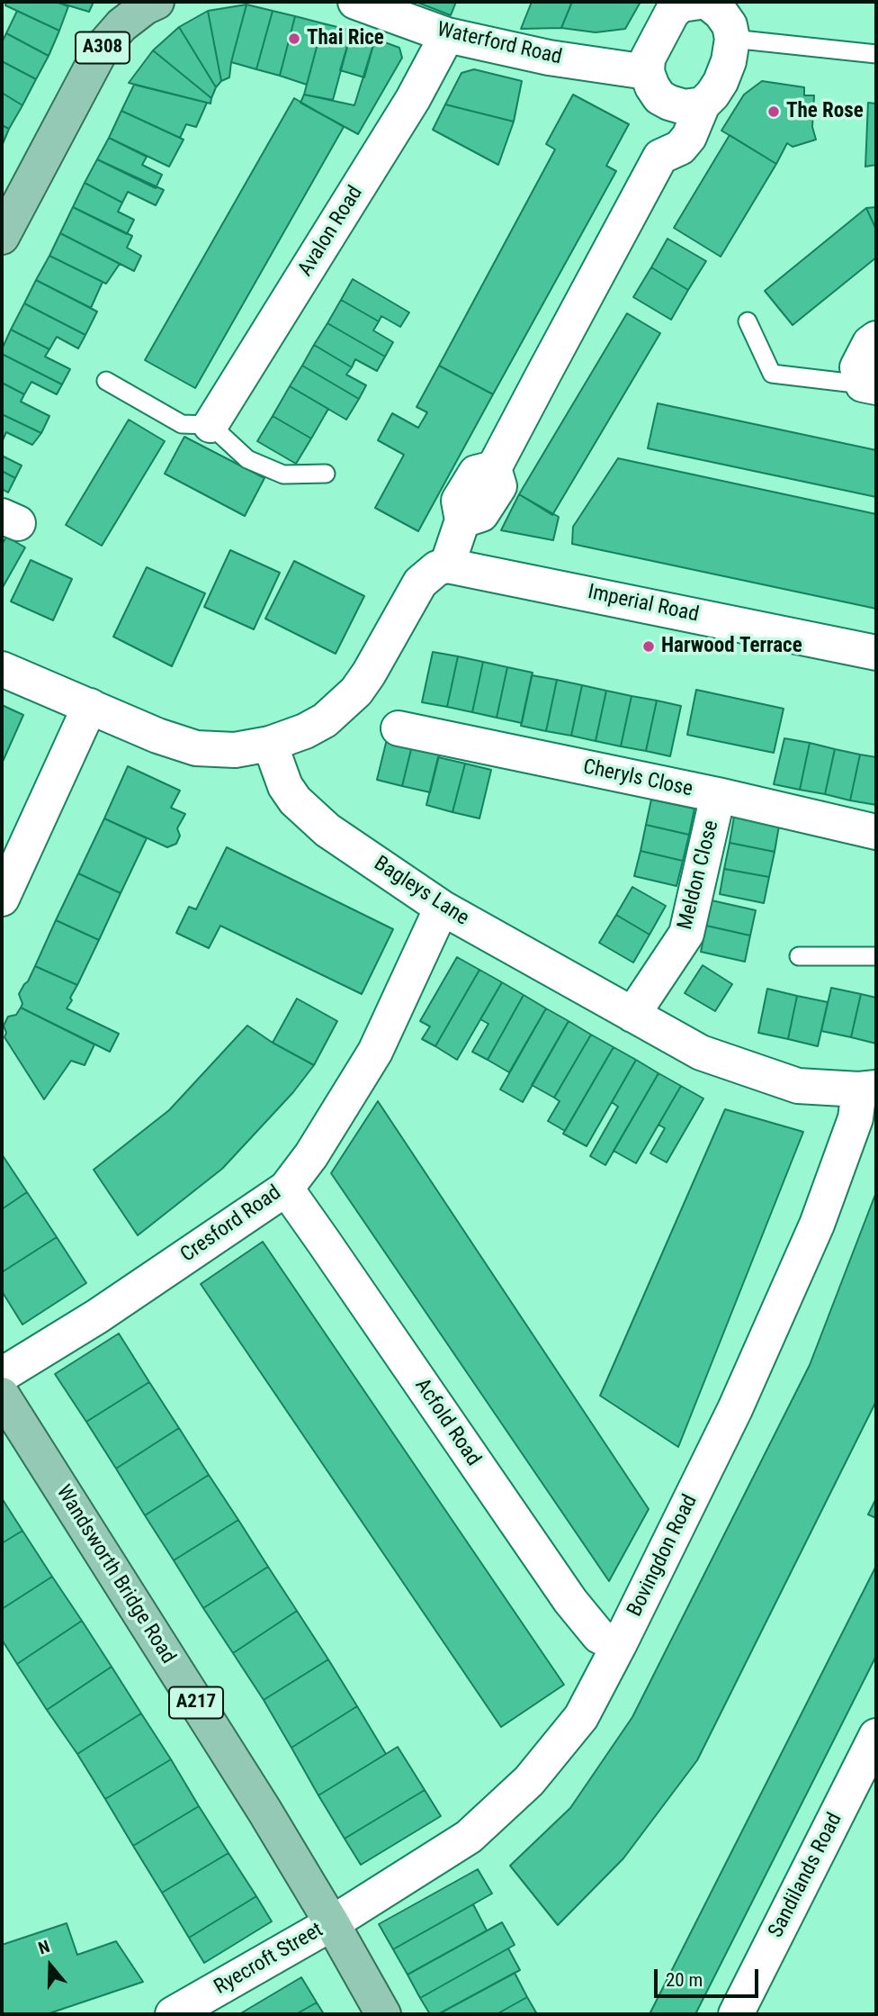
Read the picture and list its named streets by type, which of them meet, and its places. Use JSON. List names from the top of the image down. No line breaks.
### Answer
{"streets":{"main road":["A308","Wandsworth Bridge Road","A217"],"street":["Waterford Road","Avalon Road","Imperial Road","Cheryls Close","Meldon Close","Bagleys Lane","Cresford Road","Acfold Road","Bovingdon Road","Sandilands Road","Ryecroft Street"]},"crossings":[["Waterford Road","Avalon Road"],["Cheryls Close","Meldon Close"],["Meldon Close","Bagleys Lane"],["Bagleys Lane","Cresford Road"],["Bagleys Lane","Bovingdon Road"],["Cresford Road","Acfold Road"],["Acfold Road","Bovingdon Road"],["Bovingdon Road","Wandsworth Bridge Road"],["Bovingdon Road","Ryecroft Street"],["Wandsworth Bridge Road","Ryecroft Street"]],"places":["Thai Rice","The Rose","Harwood Terrace"],"scale_bar":"20 m","north":"top"}
